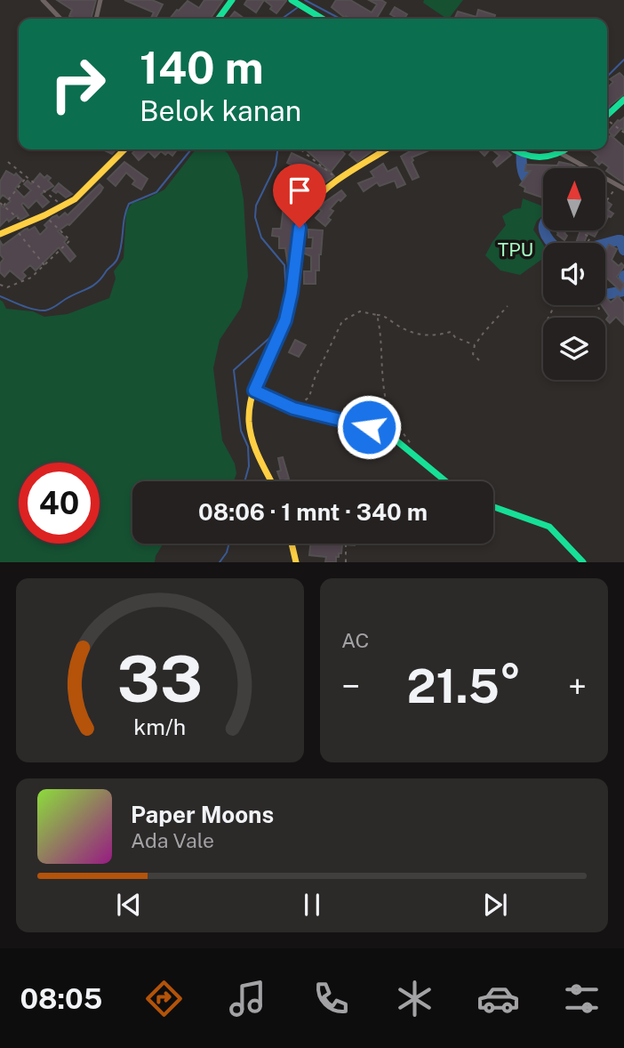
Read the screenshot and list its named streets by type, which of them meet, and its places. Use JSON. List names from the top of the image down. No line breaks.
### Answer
{"parks":["TPU"],"north":"top","page":{"turn":["140 m","Belok kanan"],"limit":"40","trip":"08:06 · 1 mnt · 340 m","tile":"AC","heat":["−","21.5°","+"],"song":["Paper Moons","Ada Vale"],"tabs":"08:05","gauge":["33","km/h"]}}
